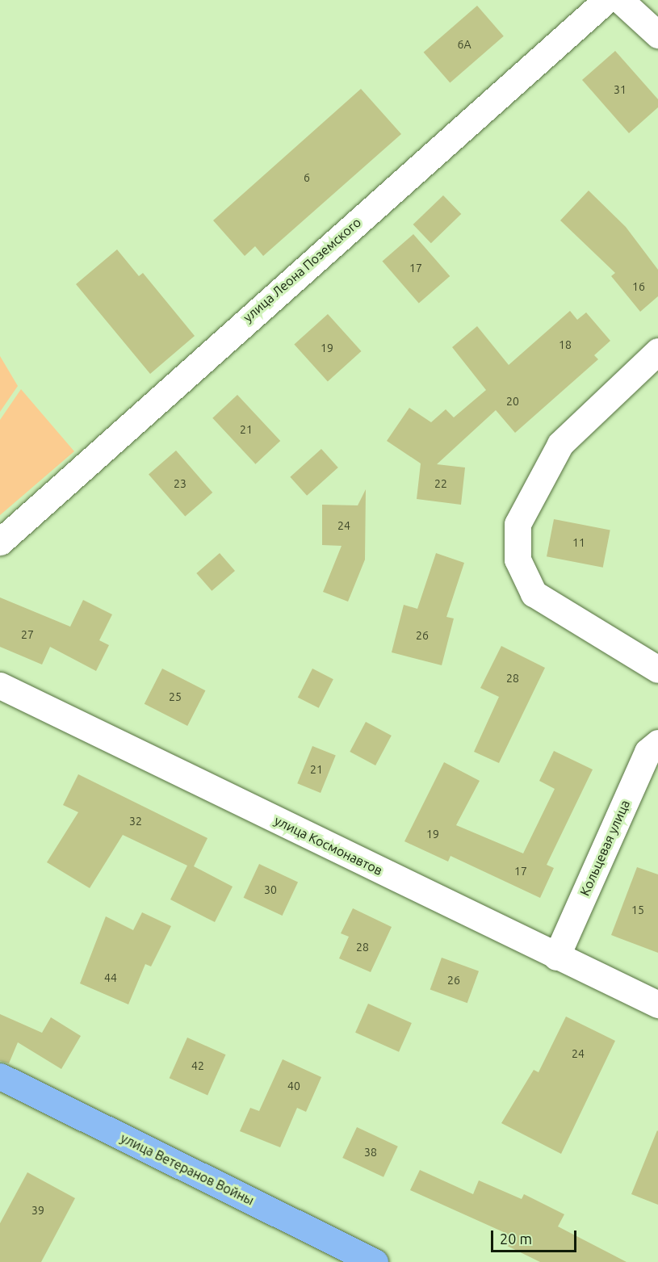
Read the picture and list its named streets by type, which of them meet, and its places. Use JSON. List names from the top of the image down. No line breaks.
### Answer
{"streets":{"highway":["улица Ветеранов Войны"],"street":["улица Леона Поземского","улица Космонавтов","Кольцевая улица"]},"crossings":[["улица Космонавтов","Кольцевая улица"]],"house_numbers":["6А","31","6","17","16","18","19","20","21","23","22","24","11","27","26","28","25","21","32","19","17","30","15","28","44","26","24","42","40","38","39"],"scale_bar":"20 m"}
